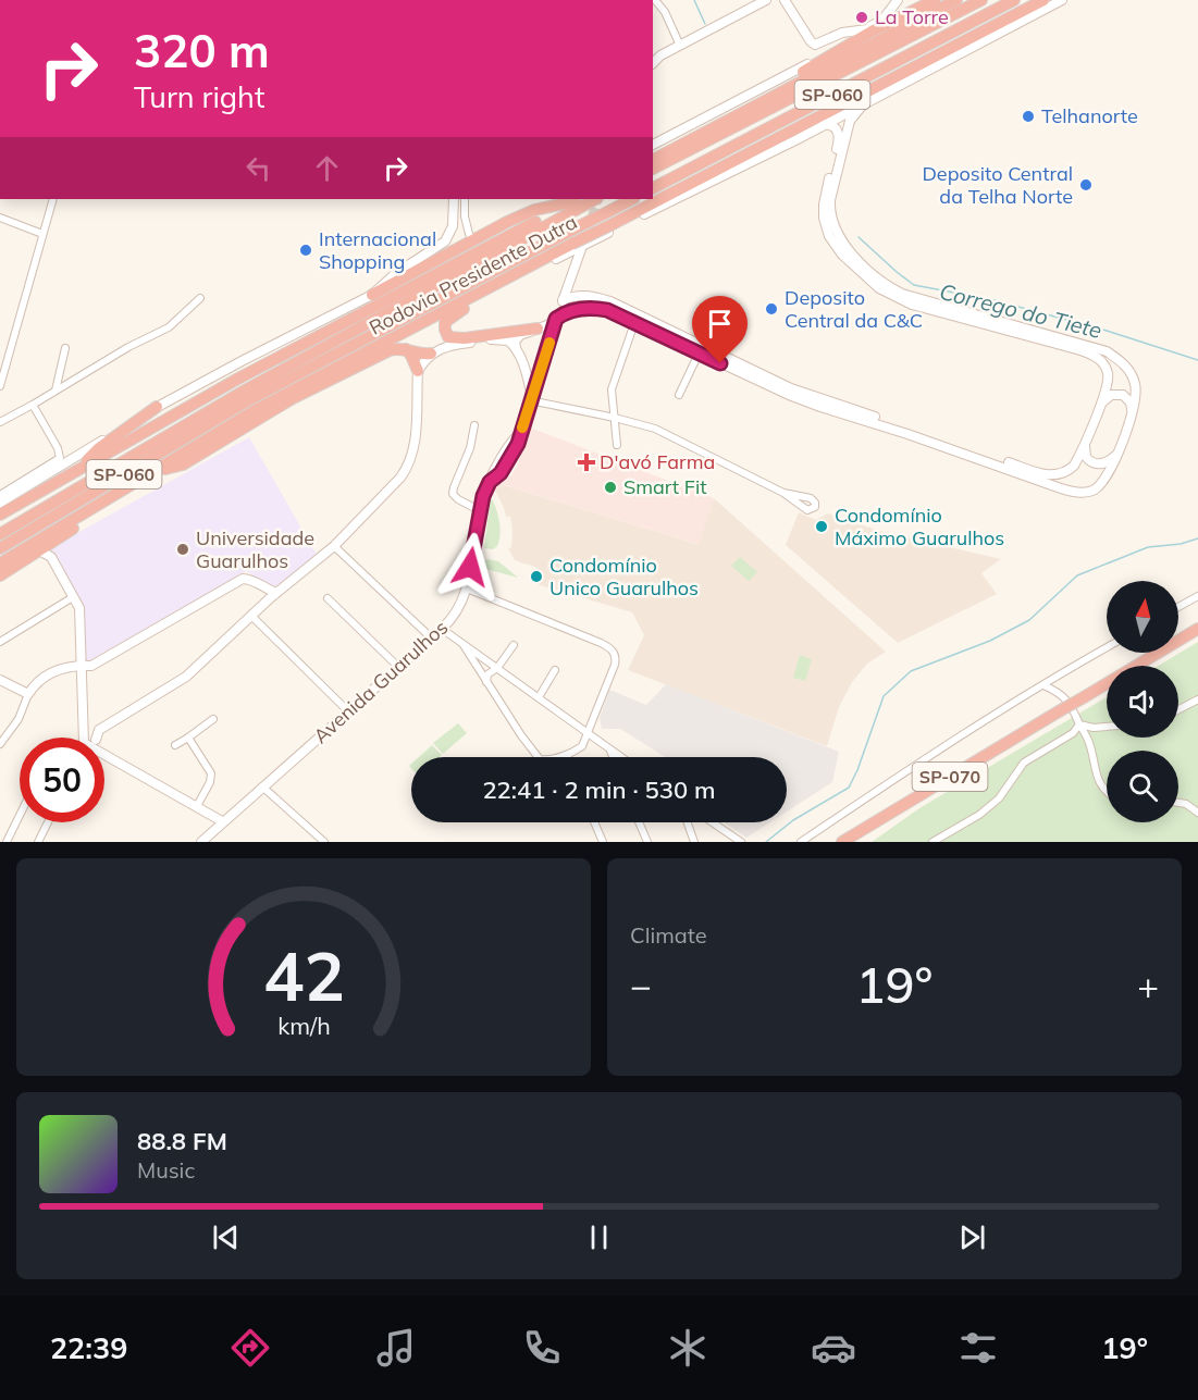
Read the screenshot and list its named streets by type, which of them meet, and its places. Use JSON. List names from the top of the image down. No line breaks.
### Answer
{"streets":{"highway":["SP-060","Rodovia Presidente Dutra","SP-070"],"street":["Avenida Guarulhos"]},"crossings":[["Rodovia Presidente Dutra","Avenida Guarulhos"]],"water":["Corrego do Tiete"],"places":{"other":["La Torre","Telhanorte","Deposito Central da Telha Norte","Internacional Shopping","Deposito Central da C&C","Smart Fit","Condomínio Máximo Guarulhos","Universidade Guarulhos","Condomínio Unico Guarulhos"],"health":["D'avó Farma"]},"north":"top","page":{"turn":["320 m","Turn right"],"limit":"50","trip":"22:41 · 2 min · 530 m","tile":"Climate","heat":["−","19°","+"],"song":["88.8 FM","Music"],"tabs":["22:39","19°"],"gauge":["42","km/h"]}}
